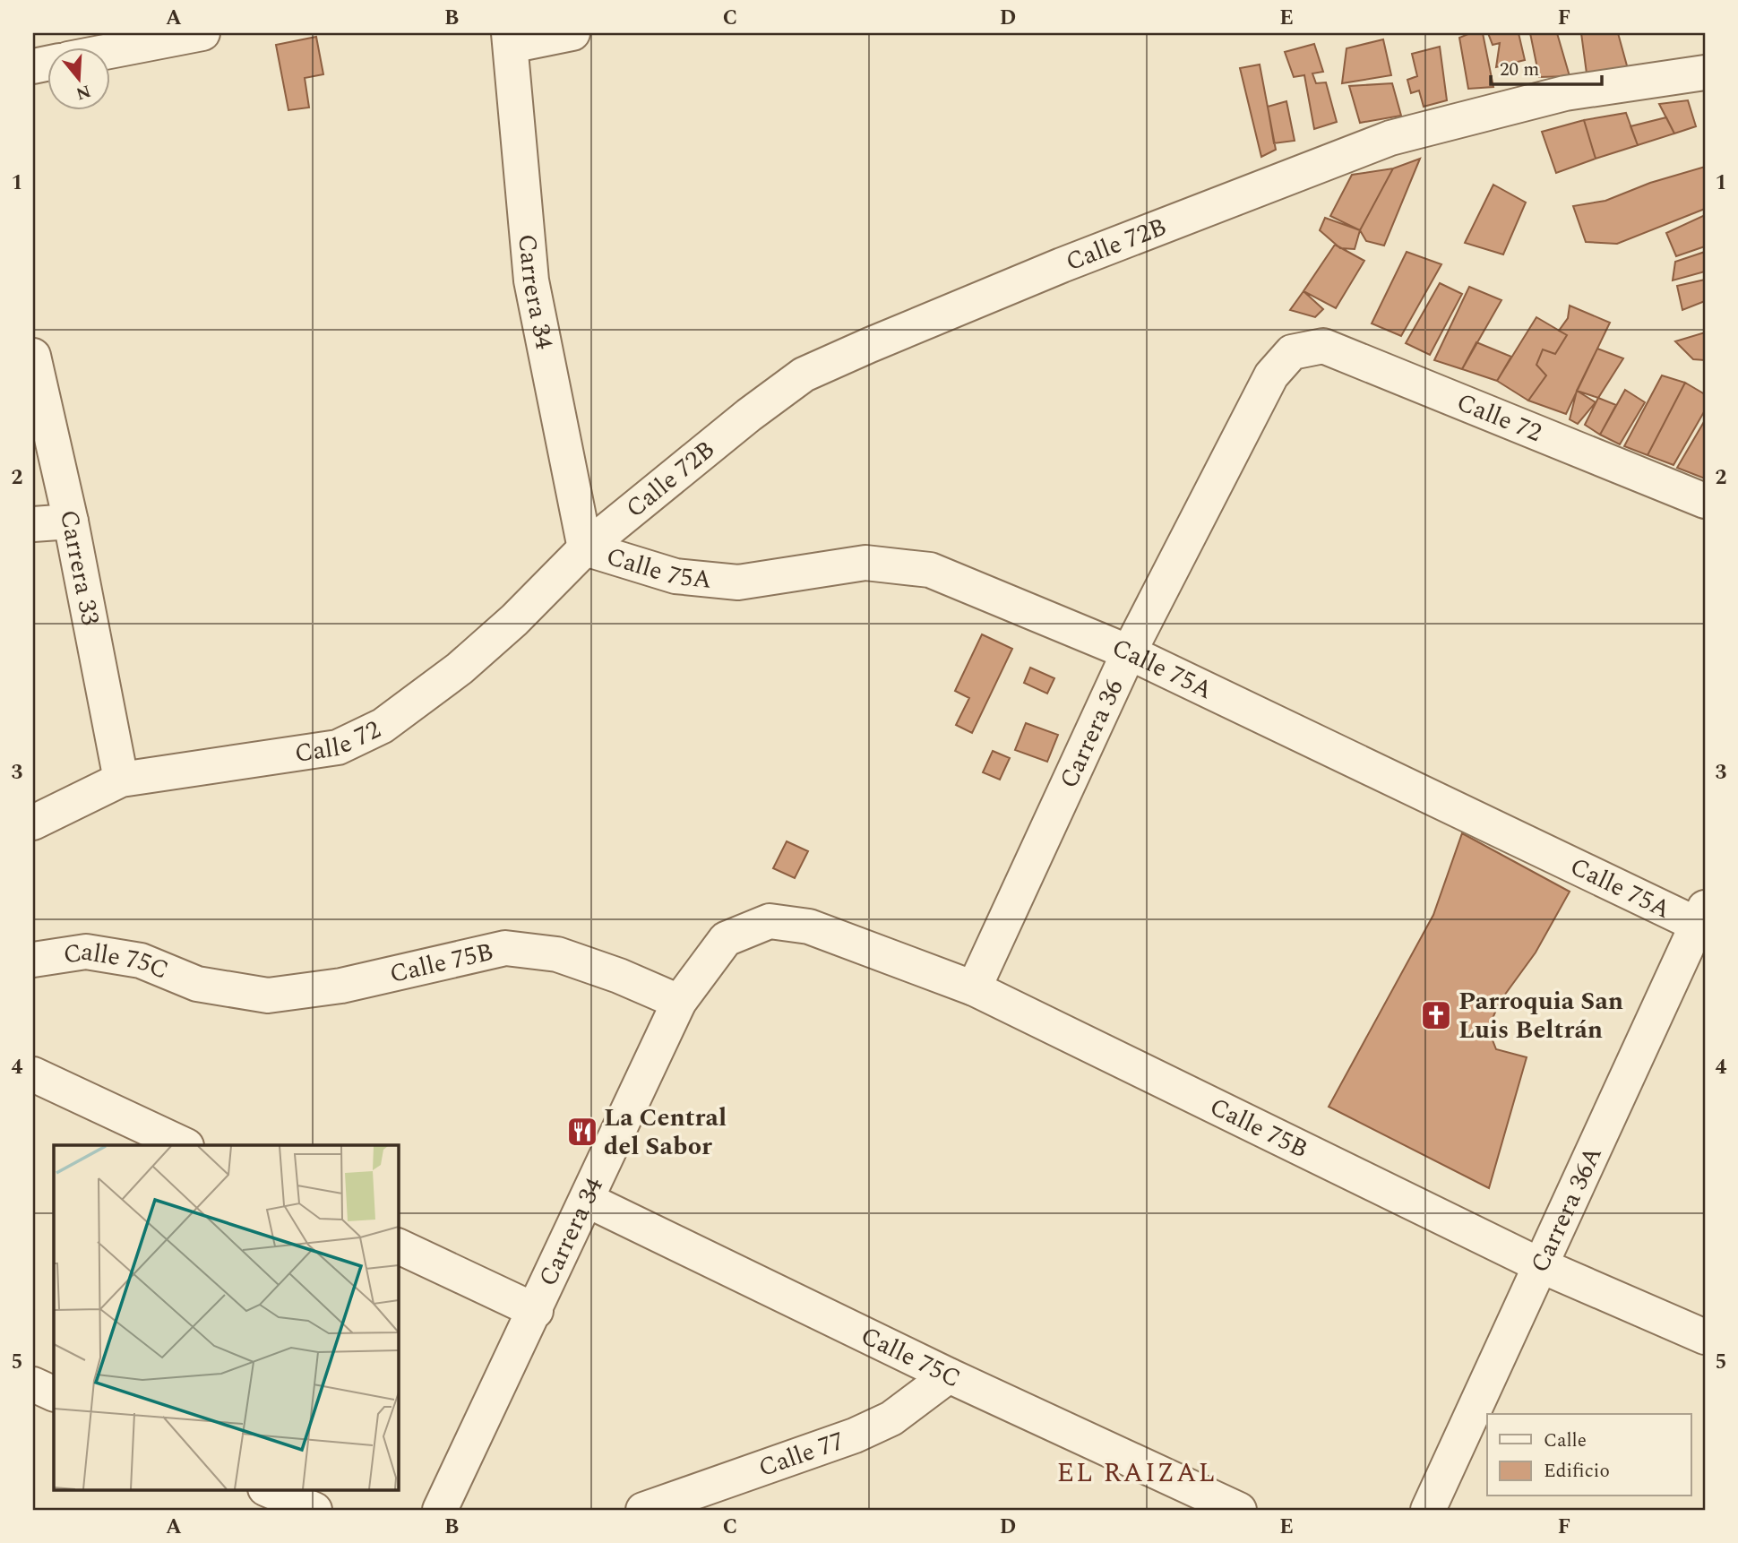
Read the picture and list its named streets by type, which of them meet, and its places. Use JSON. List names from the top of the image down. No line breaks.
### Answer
{"streets":{"street":["Calle 72B","Carrera 34","Calle 72","Calle 75A","Carrera 33","Carrera 36","Calle 75B","Calle 75C","Carrera 36A","Calle 77"]},"crossings":[["Calle 72B","Carrera 34"],["Calle 72B","Calle 72"],["Calle 72B","Calle 75A"],["Carrera 34","Calle 72"],["Carrera 34","Calle 75A"],["Carrera 34","Calle 75B"],["Carrera 34","Calle 75C"],["Calle 72","Calle 75A"],["Calle 72","Carrera 33"],["Calle 72","Carrera 36"],["Calle 75A","Carrera 36"],["Calle 75A","Carrera 36A"],["Carrera 36","Calle 75B"],["Calle 75B","Calle 75C"],["Calle 75B","Carrera 36A"],["Calle 75C","Calle 77"]],"districts":["EL RAIZAL"],"places":{"church":["Parroquia San Luis Beltrán"],"restaurant":["La Central del Sabor"]},"legend":["Calle","Edificio"],"scale_bar":"20 m","north":"bottom","grid":{"columns":["A","B","C","D","E","F"],"rows":["1","2","3","4","5"]}}
